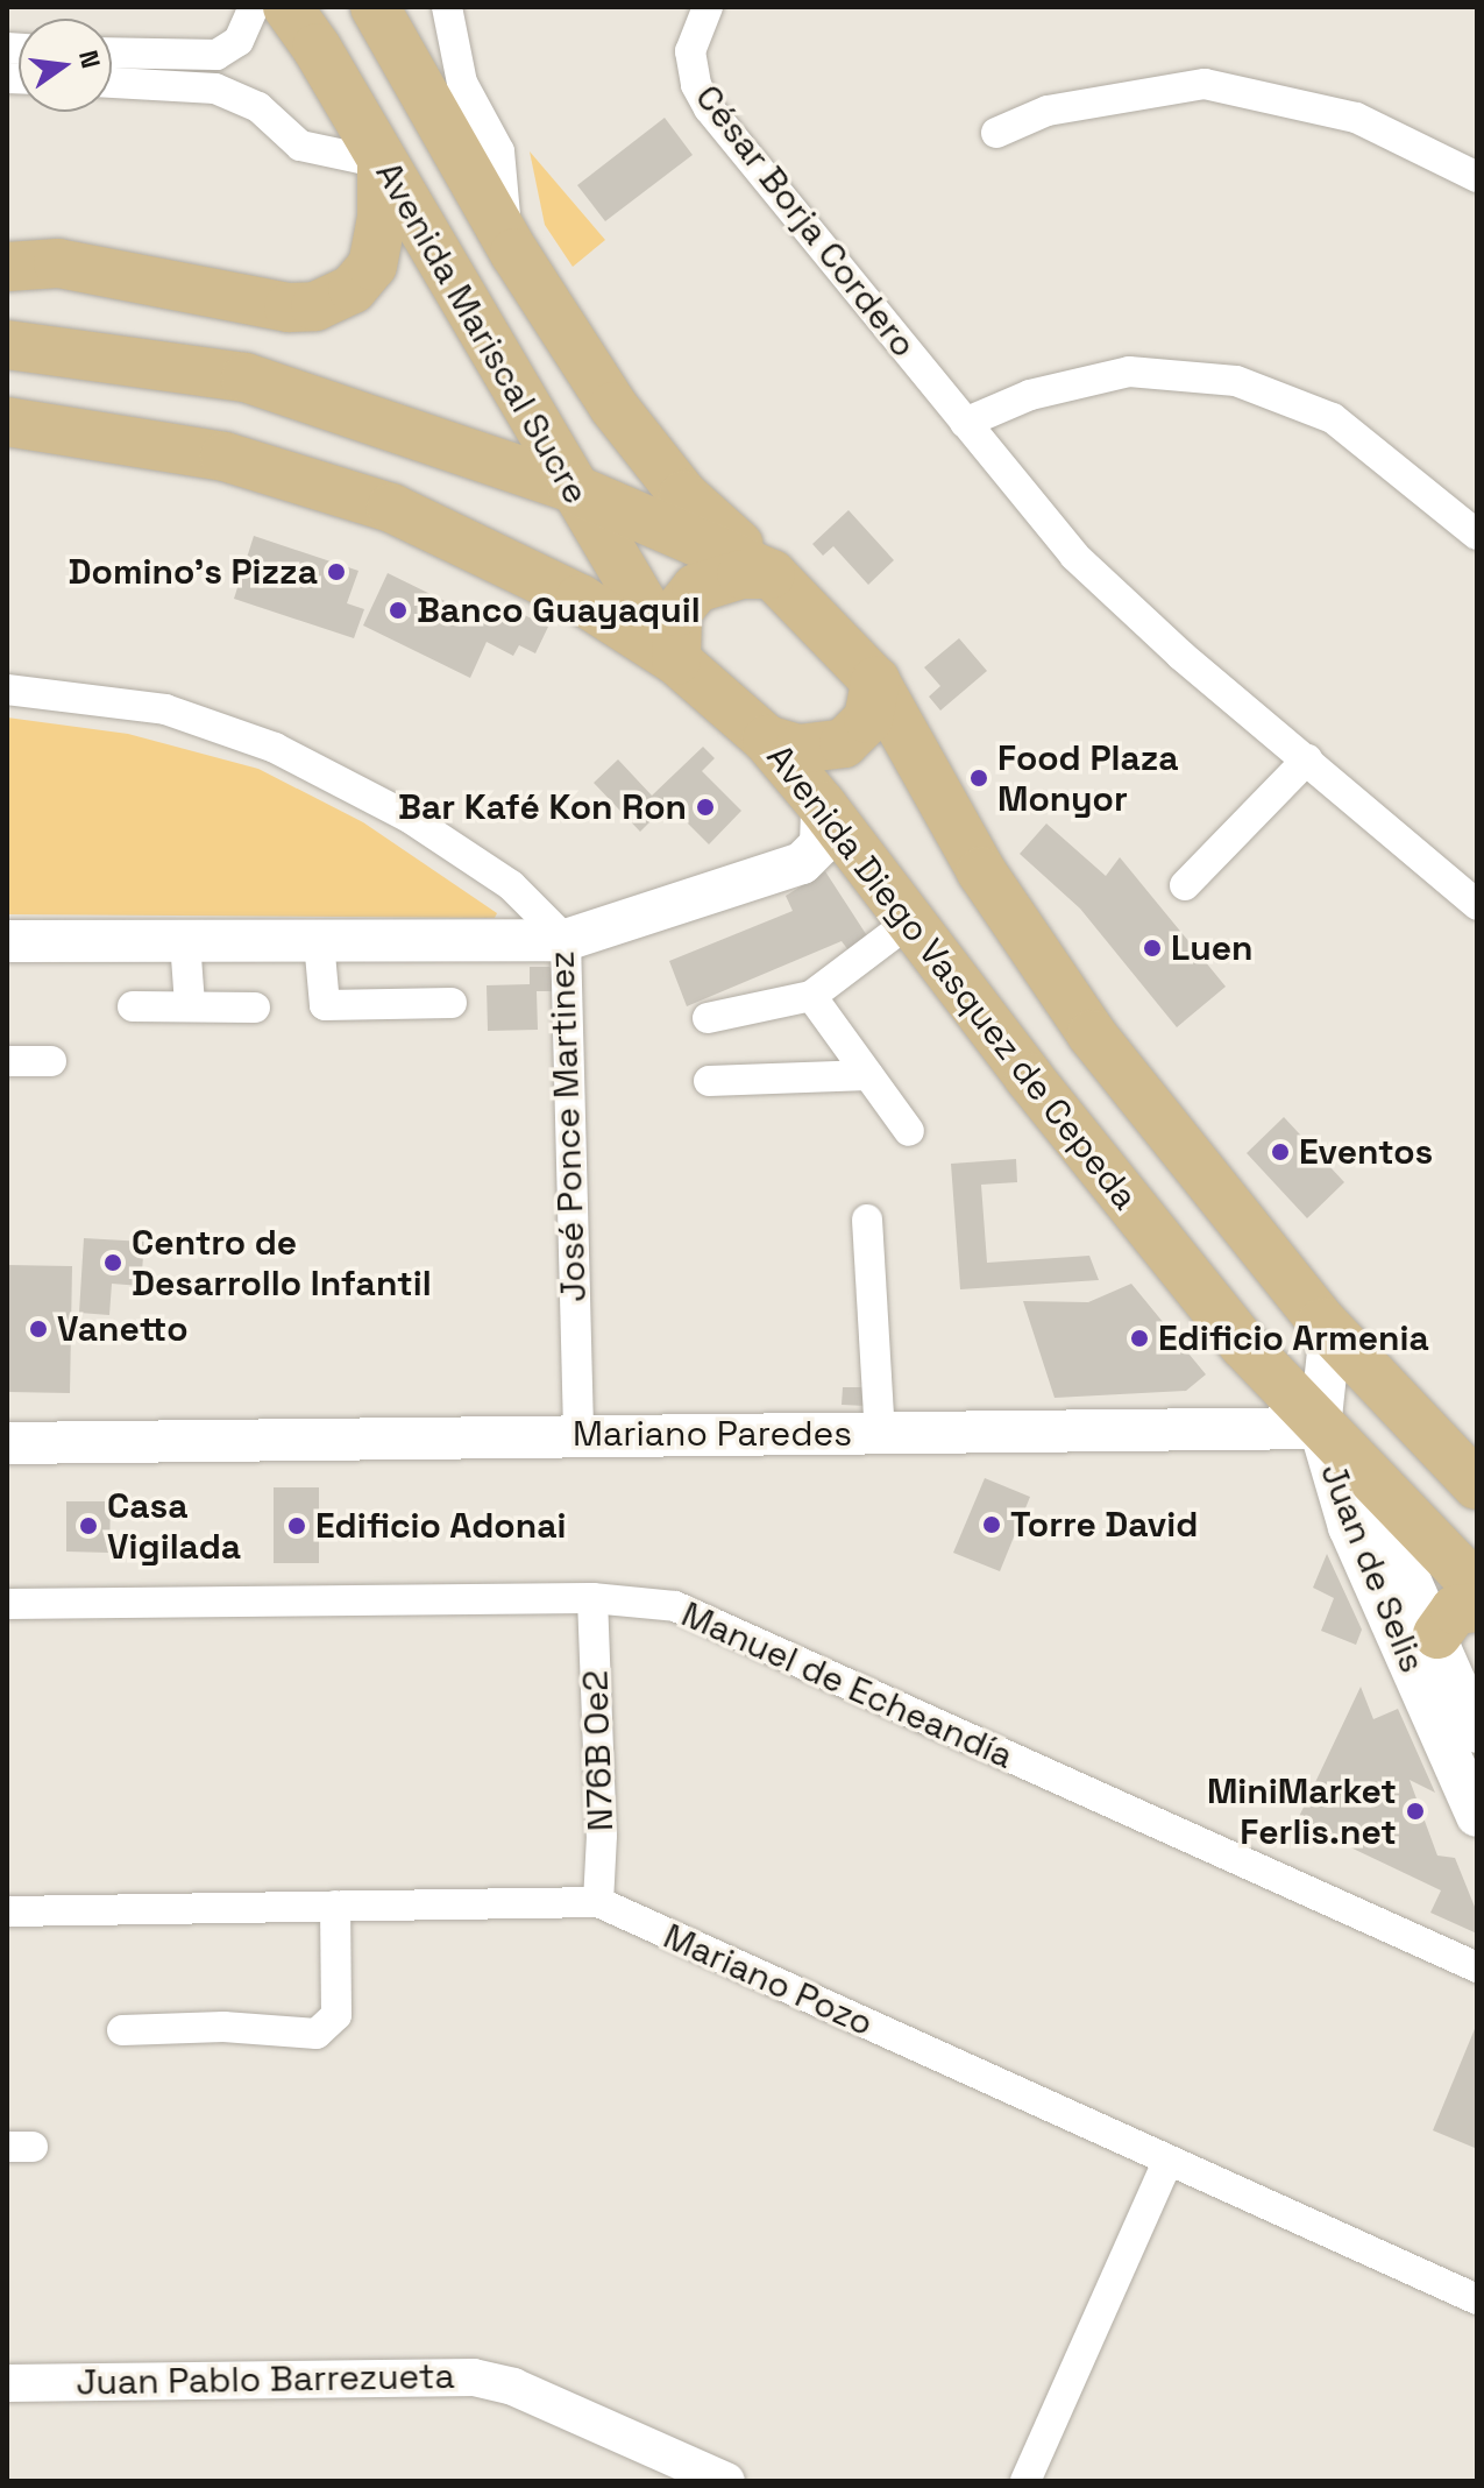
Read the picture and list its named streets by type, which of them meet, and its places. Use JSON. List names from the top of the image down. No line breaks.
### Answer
{"streets":{"main road":["Avenida Mariscal Sucre","Avenida Diego Vasquez de Cepeda","Mariano Paredes","Juan de Selis"],"street":["César Borja Cordero","José Ponce Martinez","Manuel de Echeandía","N76B Oe2","Mariano Pozo","Juan Pablo Barrezueta"]},"crossings":[["Avenida Mariscal Sucre","Avenida Diego Vasquez de Cepeda"],["Avenida Diego Vasquez de Cepeda","Mariano Paredes"],["Avenida Diego Vasquez de Cepeda","Juan de Selis"],["José Ponce Martinez","Mariano Paredes"],["Mariano Paredes","Juan de Selis"],["Manuel de Echeandía","N76B Oe2"],["N76B Oe2","Mariano Pozo"]],"places":["Domino's Pizza","Banco Guayaquil","Food Plaza Monyor","Bar Kafé Kon Ron","Luen","Eventos","Centro de Desarrollo Infantil","Vanetto","Edificio Armenia","Torre David","Casa Vigilada","Edificio Adonai","MiniMarket Ferlis.net"],"north":"right"}
